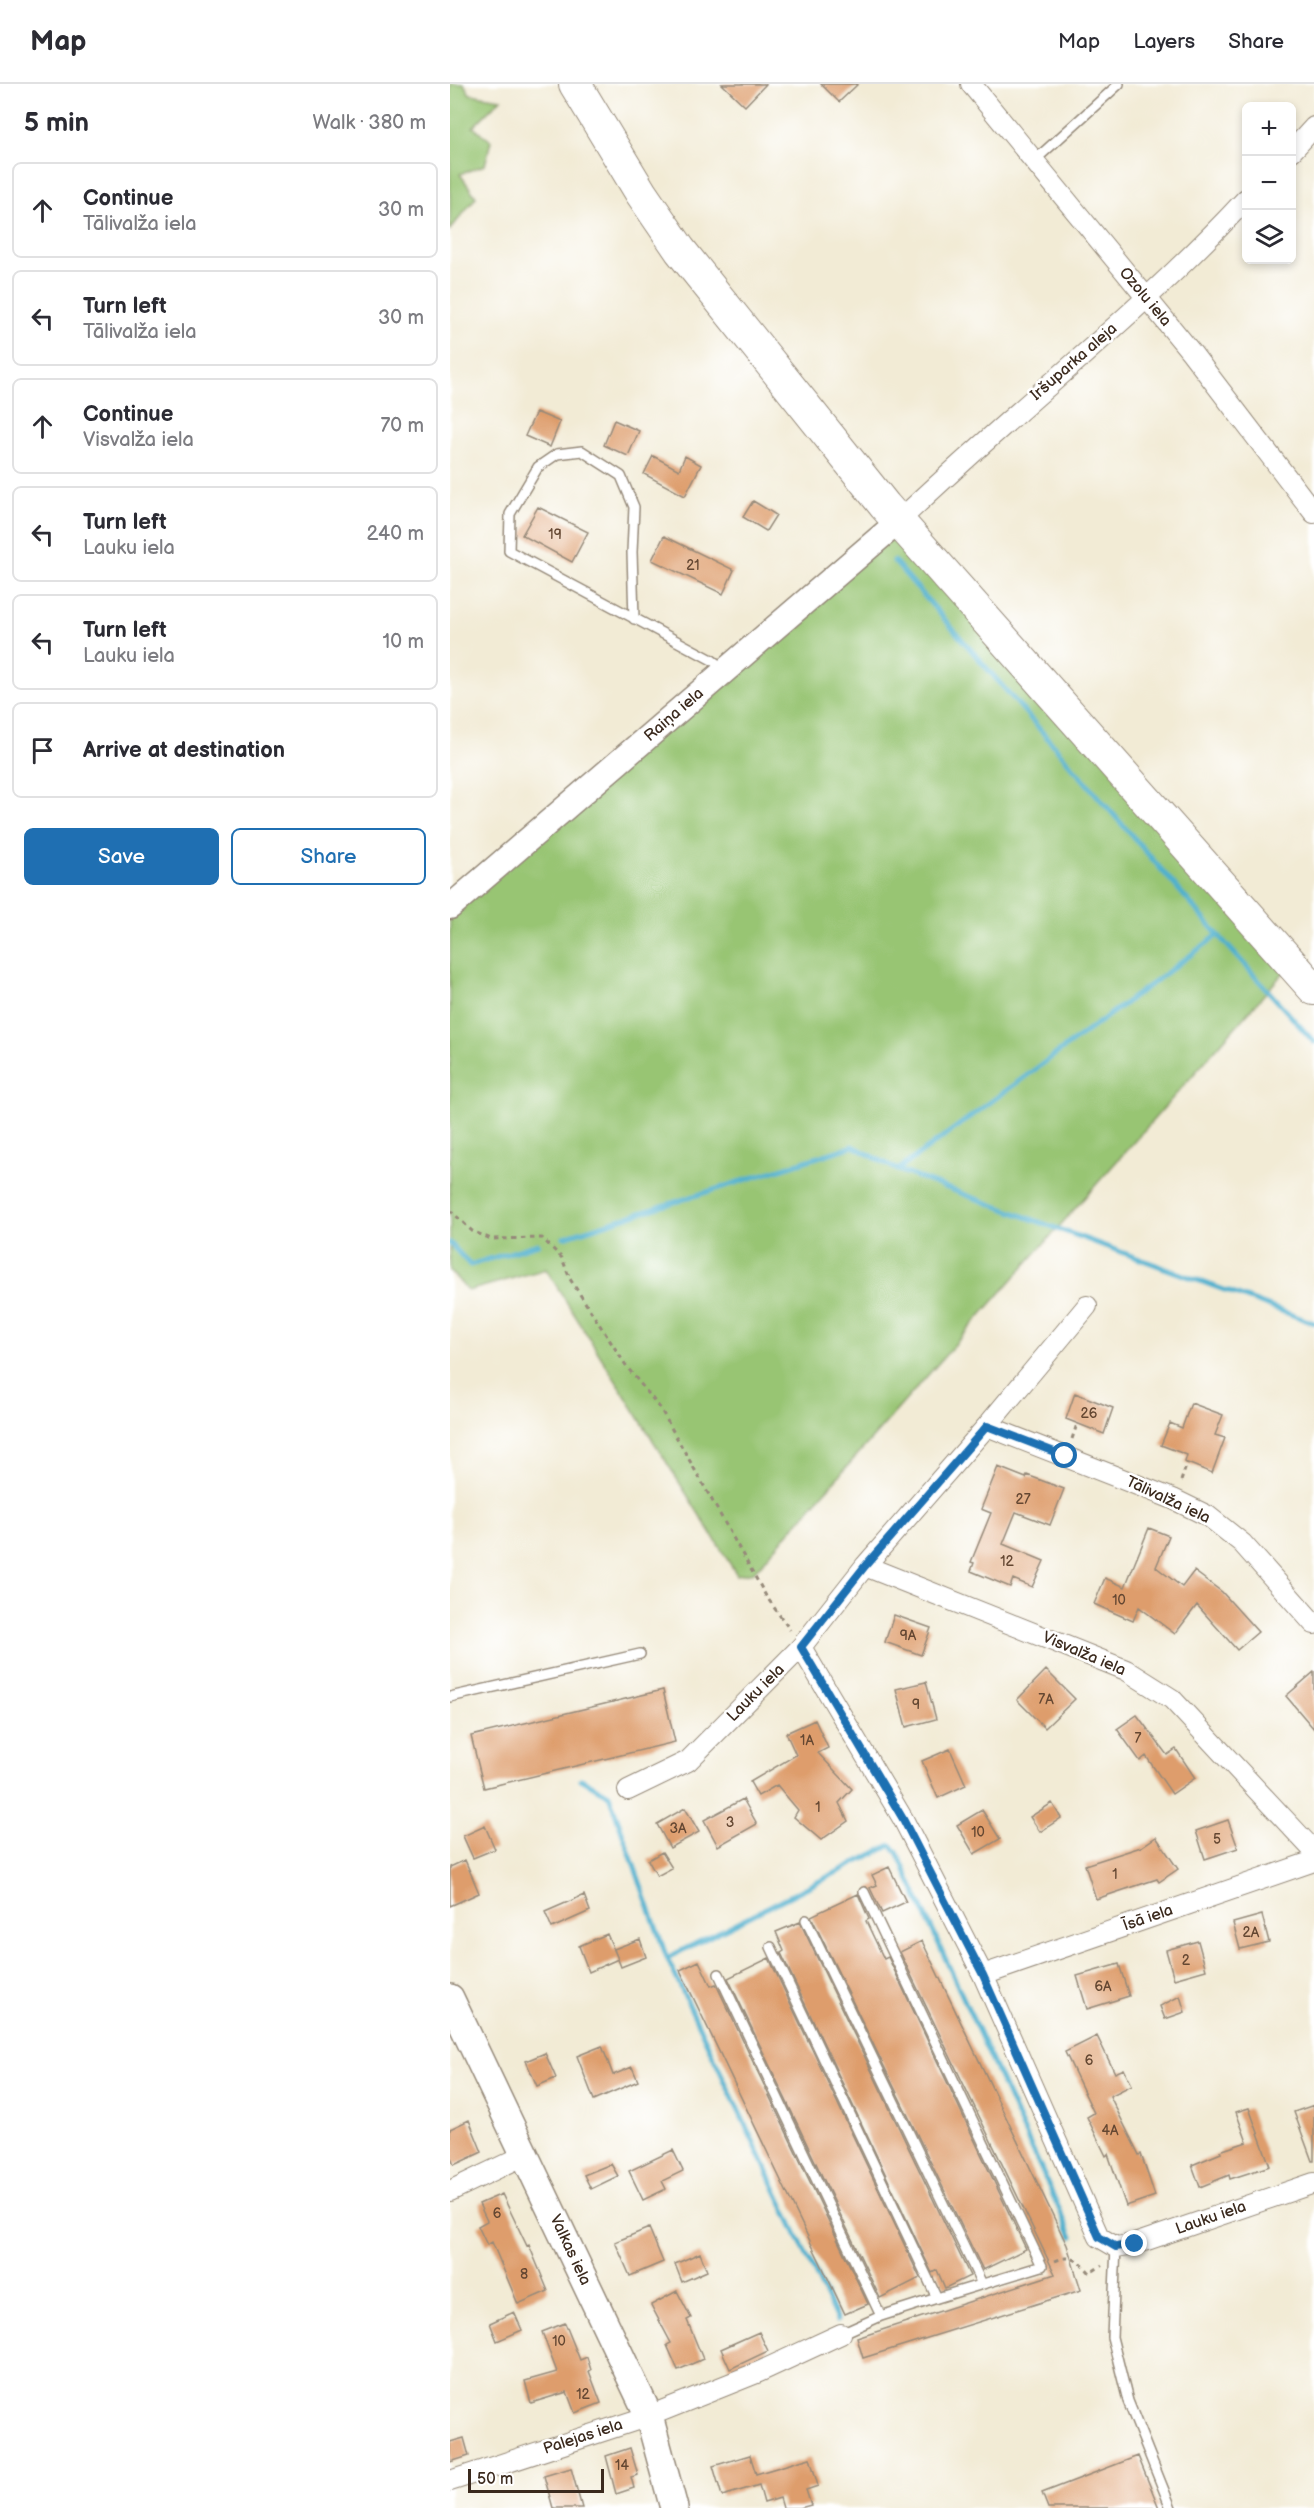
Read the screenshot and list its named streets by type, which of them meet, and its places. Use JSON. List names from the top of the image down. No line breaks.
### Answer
{"streets":{"main road":["Valkas iela"],"street":["Ozolu iela","Iršuparka aleja","Raiņa iela","Tālivalža iela","Visvalža iela","Lauku iela","Īsā iela","Palejas iela"]},"crossings":[["Ozolu iela","Iršuparka aleja"],["Iršuparka aleja","Raiņa iela"],["Lauku iela","Īsā iela"],["Valkas iela","Palejas iela"]],"house_numbers":["19","21","26","27","12","10","9A","7A","9","7","1A","1","3","3A","10","5","1","2A","2","6A","6","4A","6","8","10","12","14"],"scale_bar":"50 m","page":{"header":"Map","nav":["Map","Layers","Share"],"heading":["5 min","Walk · 380 m"],"map_buttons":["+","−"],"list":[["Continue","Tālivalža iela","30 m"],["Turn left","Tālivalža iela","30 m"],["Continue","Visvalža iela","70 m"],["Turn left","Lauku iela","240 m"],["Turn left","Lauku iela","10 m"],"Arrive at destination"],"buttons":["Save","Share"],"scale":"50 m"}}
